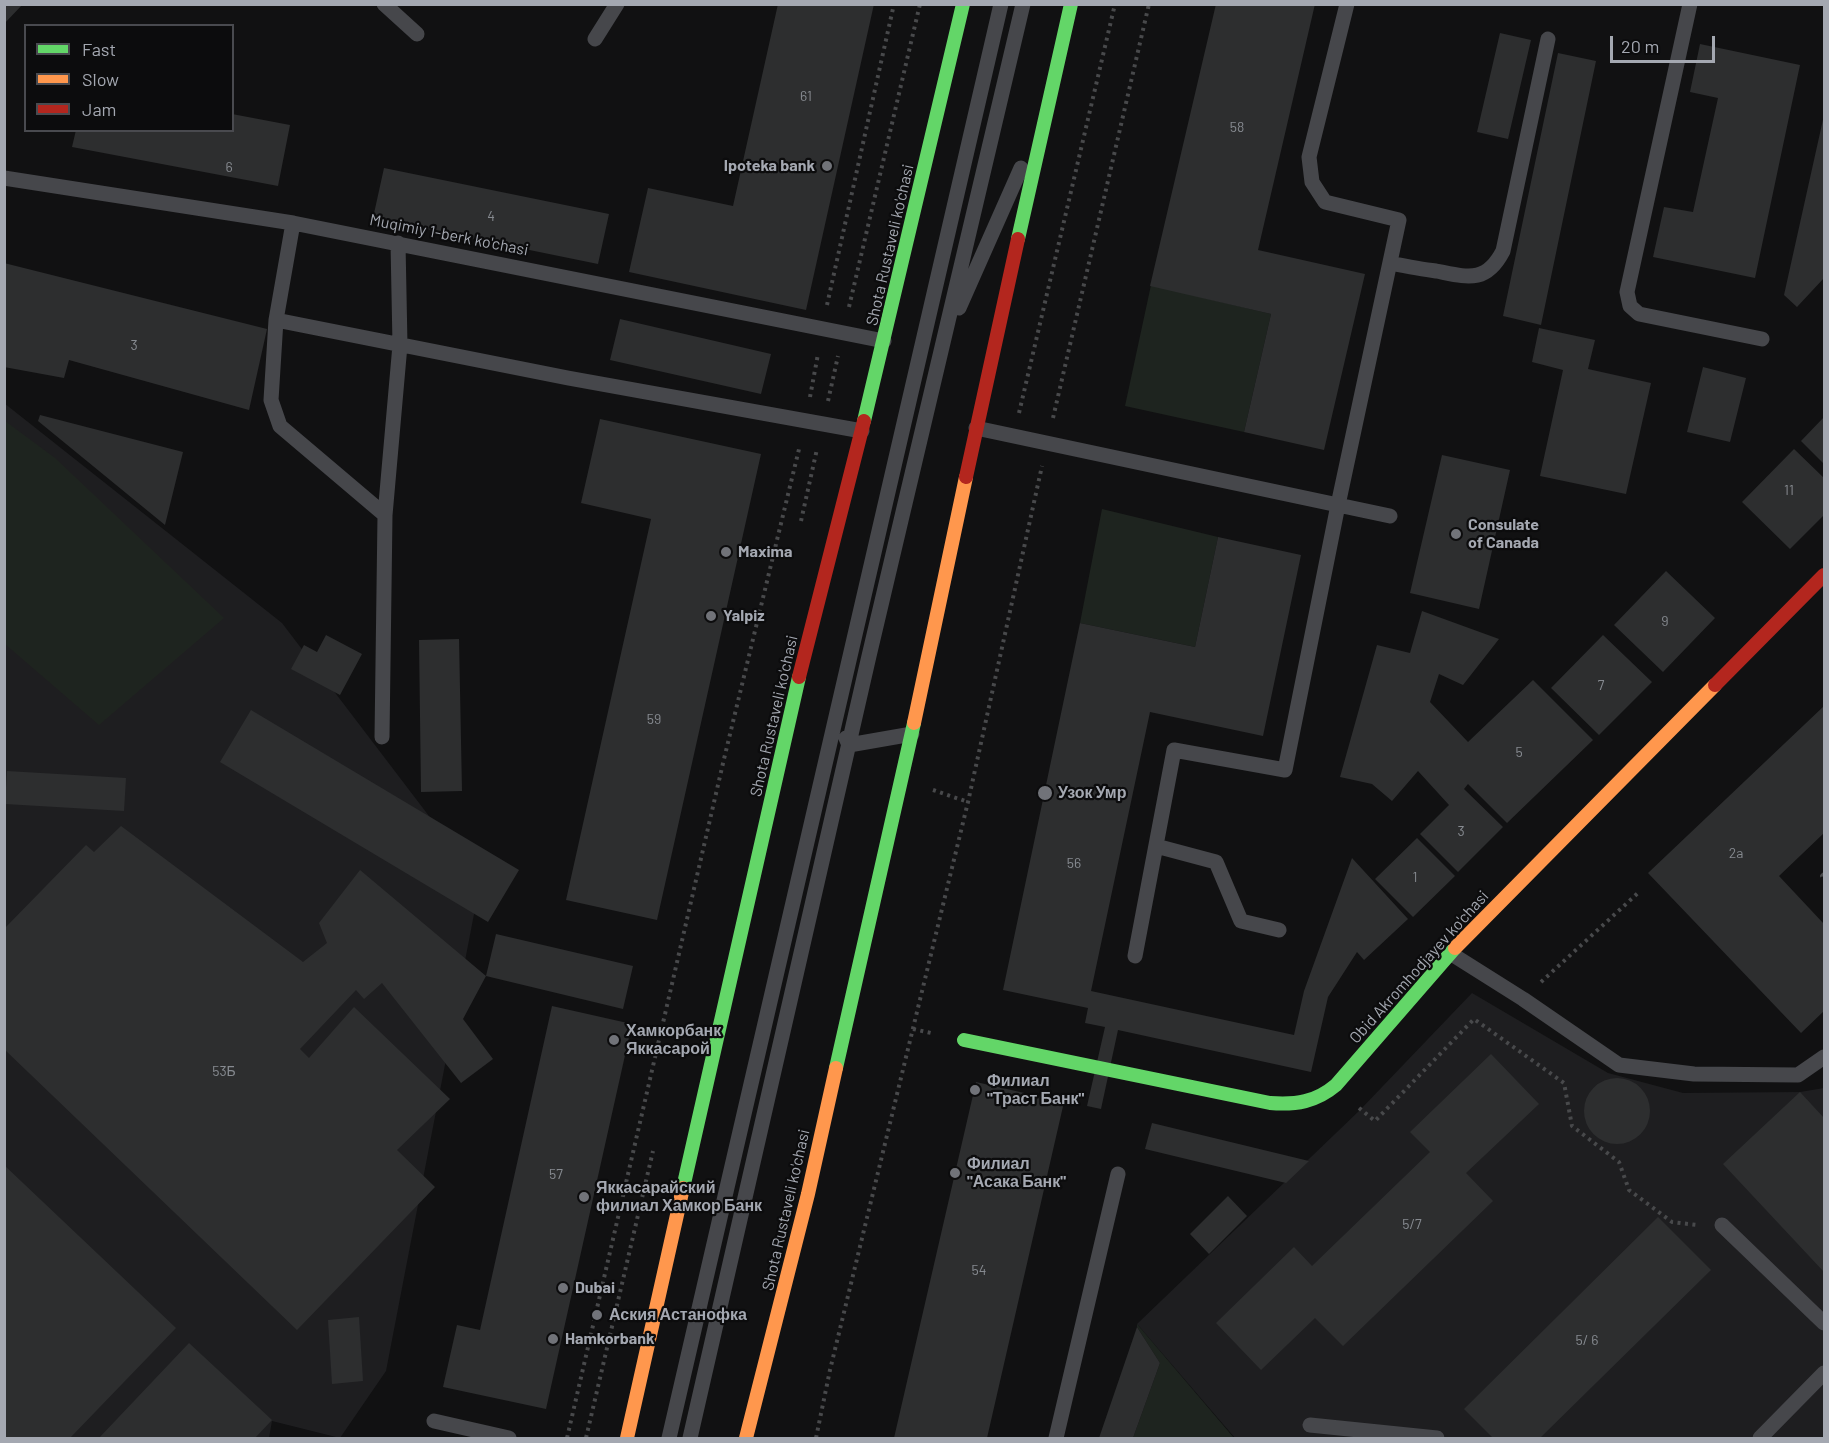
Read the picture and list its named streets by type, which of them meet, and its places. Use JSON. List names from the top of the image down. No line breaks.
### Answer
{"streets":{"main road":["Shota Rustaveli ko'chasi","Obid Akromhodjayev ko'chasi"],"lane":["Muqimiy 1-berk ko'chasi"]},"crossings":[["Muqimiy 1-berk ko'chasi","Shota Rustaveli ko'chasi"]],"places":["Ipoteka bank","Consulate of Canada","Maxima","Yalpiz","Узок Умр","Хамкорбанк Яккасарой","Филиал \"Траст Банк\"","Филиал \"Асака Банк\"","Яккасарайский филиал Хамкор Банк","Dubai","Аския Астанофка","Hamkorbank"],"house_numbers":["61","58","6","4","3","11","9","7","59","5","3","2a","56","1","53Б","57","5/7","54","5/ 6"],"legend":["Fast","Slow","Jam"],"scale_bar":"20 m"}
